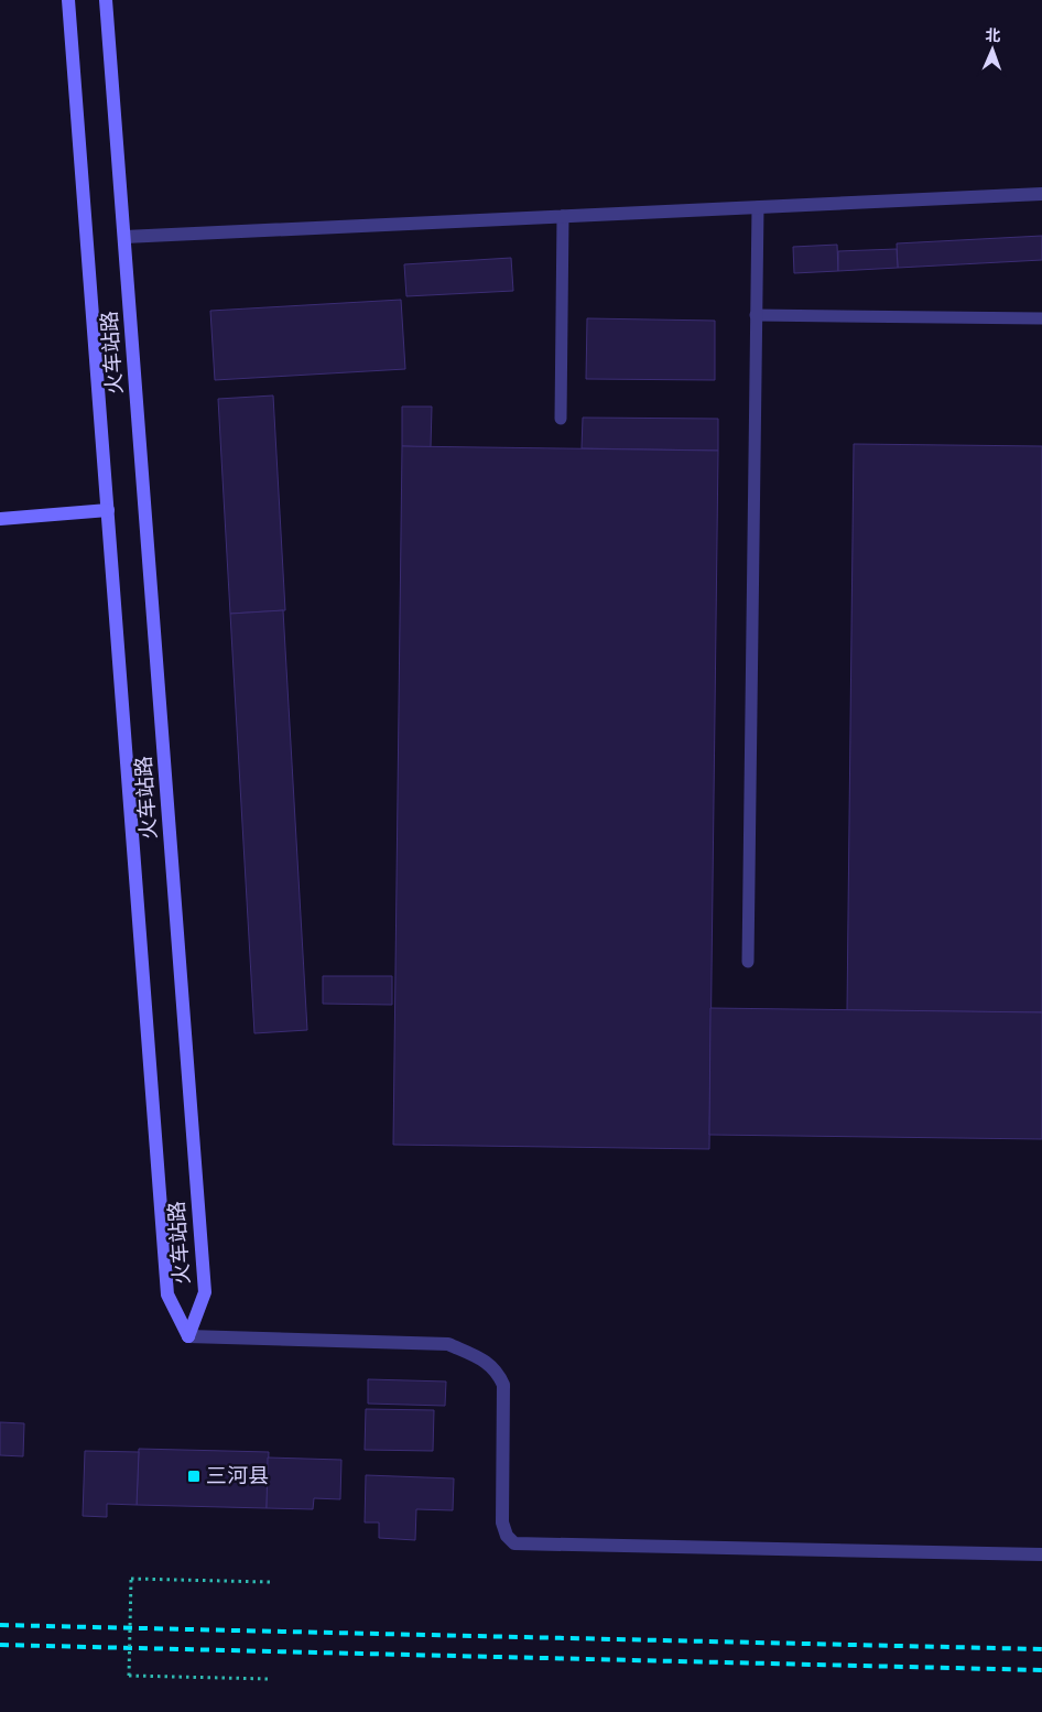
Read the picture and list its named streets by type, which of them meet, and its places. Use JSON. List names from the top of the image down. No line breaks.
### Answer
{"streets":{"street":["火车站路"]},"places":{"transit":["三河县"]},"north":"top"}
